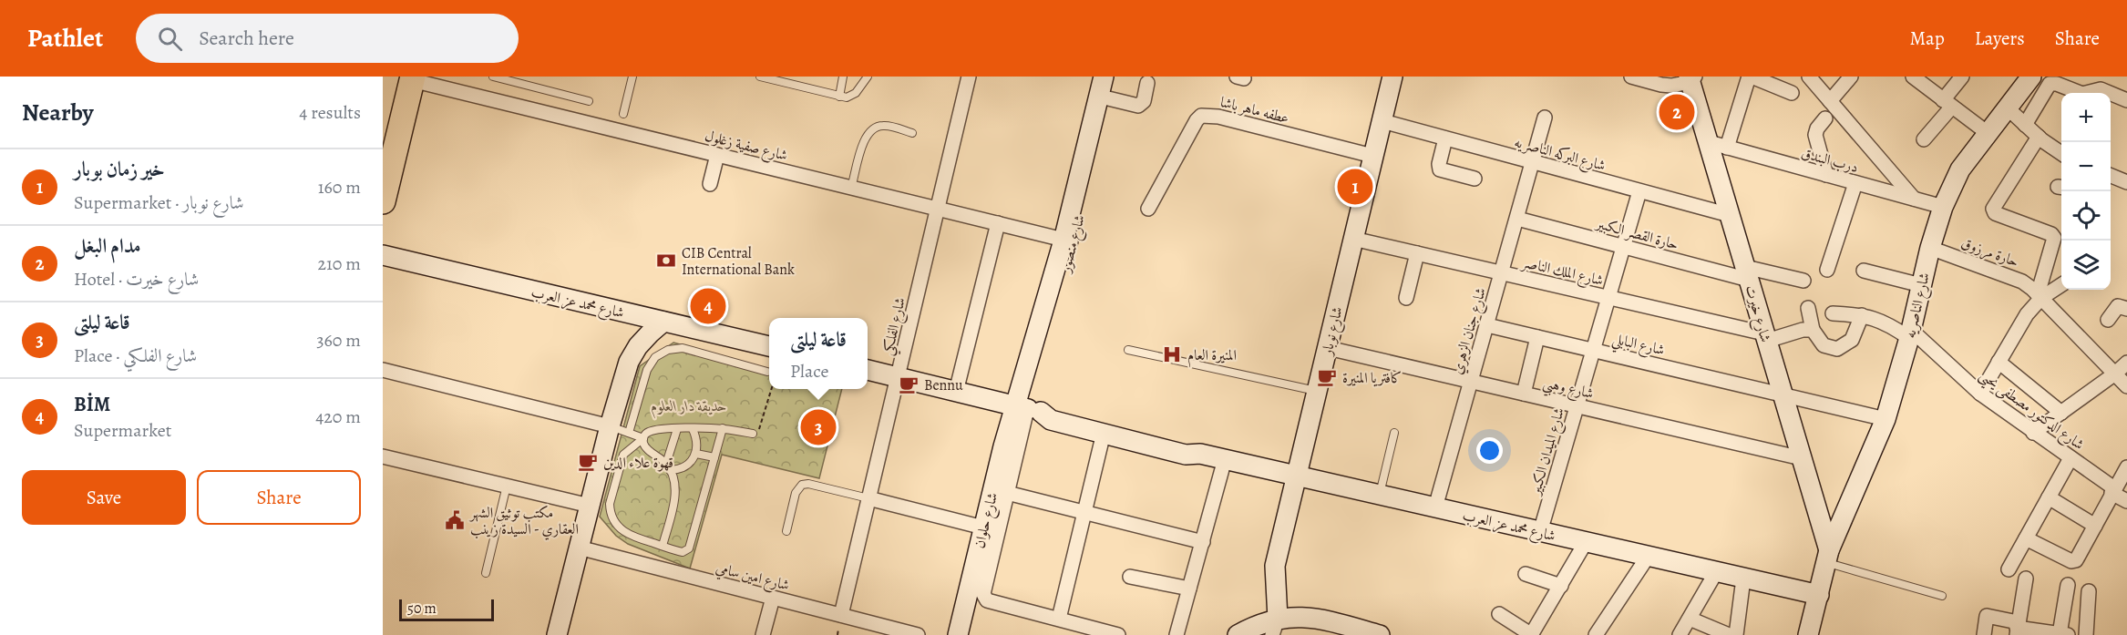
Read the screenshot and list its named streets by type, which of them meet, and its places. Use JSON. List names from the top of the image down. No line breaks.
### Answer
{"streets":{"street":["عطفه ماهر باشا","شارع صفية زغلول","شارع البركه الناصريه","درب البندق","حارة القصر الكبير","شارع منصور","حارة مرزوق","شارع الملك الناصر","شارع محمد عز العرب","شارع الناصريه","شارع خيرت","شارع الفلكي","شارع نوبار","شارع جنان الزهري","شارع البابلي","شارع وهبي","شارع الدكتور مصطفى يحيى","شارع الميدان الكبير","شارع حلوان","شارع امين سامي"]},"crossings":[["عطفه ماهر باشا","شارع نوبار"],["شارع صفية زغلول","شارع منصور"],["شارع صفية زغلول","شارع الفلكي"],["شارع البركه الناصريه","شارع خيرت"],["شارع البركه الناصريه","شارع نوبار"],["شارع البركه الناصريه","شارع جنان الزهري"],["شارع البركه الناصريه","شارع الميدان الكبير"],["درب البندق","شارع الناصريه"],["درب البندق","شارع خيرت"],["حارة القصر الكبير","شارع خيرت"],["حارة القصر الكبير","شارع جنان الزهري"],["حارة القصر الكبير","شارع الميدان الكبير"],["شارع منصور","شارع محمد عز العرب"],["شارع منصور","شارع حلوان"],["حارة مرزوق","شارع الناصريه"],["شارع الملك الناصر","شارع خيرت"],["شارع الملك الناصر","شارع نوبار"],["شارع الملك الناصر","شارع جنان الزهري"],["شارع الملك الناصر","شارع الميدان الكبير"],["شارع محمد عز العرب","شارع الناصريه"],["شارع محمد عز العرب","شارع الفلكي"],["شارع محمد عز العرب","شارع نوبار"],["شارع محمد عز العرب","شارع جنان الزهري"],["شارع محمد عز العرب","شارع الميدان الكبير"],["شارع محمد عز العرب","شارع حلوان"],["شارع الناصريه","شارع خيرت"],["شارع الناصريه","شارع البابلي"],["شارع الناصريه","شارع الدكتور مصطفى يحيى"],["شارع خيرت","شارع البابلي"],["شارع خيرت","شارع وهبي"],["شارع الفلكي","شارع امين سامي"],["شارع نوبار","شارع وهبي"],["شارع جنان الزهري","شارع البابلي"],["شارع جنان الزهري","شارع وهبي"],["شارع البابلي","شارع الميدان الكبير"],["شارع وهبي","شارع الميدان الكبير"]],"parks":["حديقة دار العلوم"],"places":{"bank":["CIB Central International Bank"],"hospital":["المنيرة العام"],"cafe":["كافتريا المنيرة","Bennu","قهوة علاء الدين"],"public building":["مكتب توثيق الشهر العقاري - السيدة زينب"]},"scale_bar":"50 m","page":{"header":"Pathlet","search":"Search here","nav":["Map","Layers","Share"],"heading":["Nearby","4 results"],"pins":["2","1","4","3"],"map_buttons":["+","−"],"list":[{"mark":"1","name":"خير زمان بوبار","note":"Supermarket · شارع نوبار","value":"160 m"},{"mark":"2","name":"مدام البغل","note":"Hotel · شارع خيرت","value":"210 m"},{"mark":"3","name":"قاعة ليلتى","note":"Place · شارع الفلكي","value":"360 m"},{"mark":"4","name":"BİM","note":"Supermarket","value":"420 m"}],"popup":["قاعة ليلتى","Place"],"buttons":["Save","Share"],"scale":"50 m"}}
